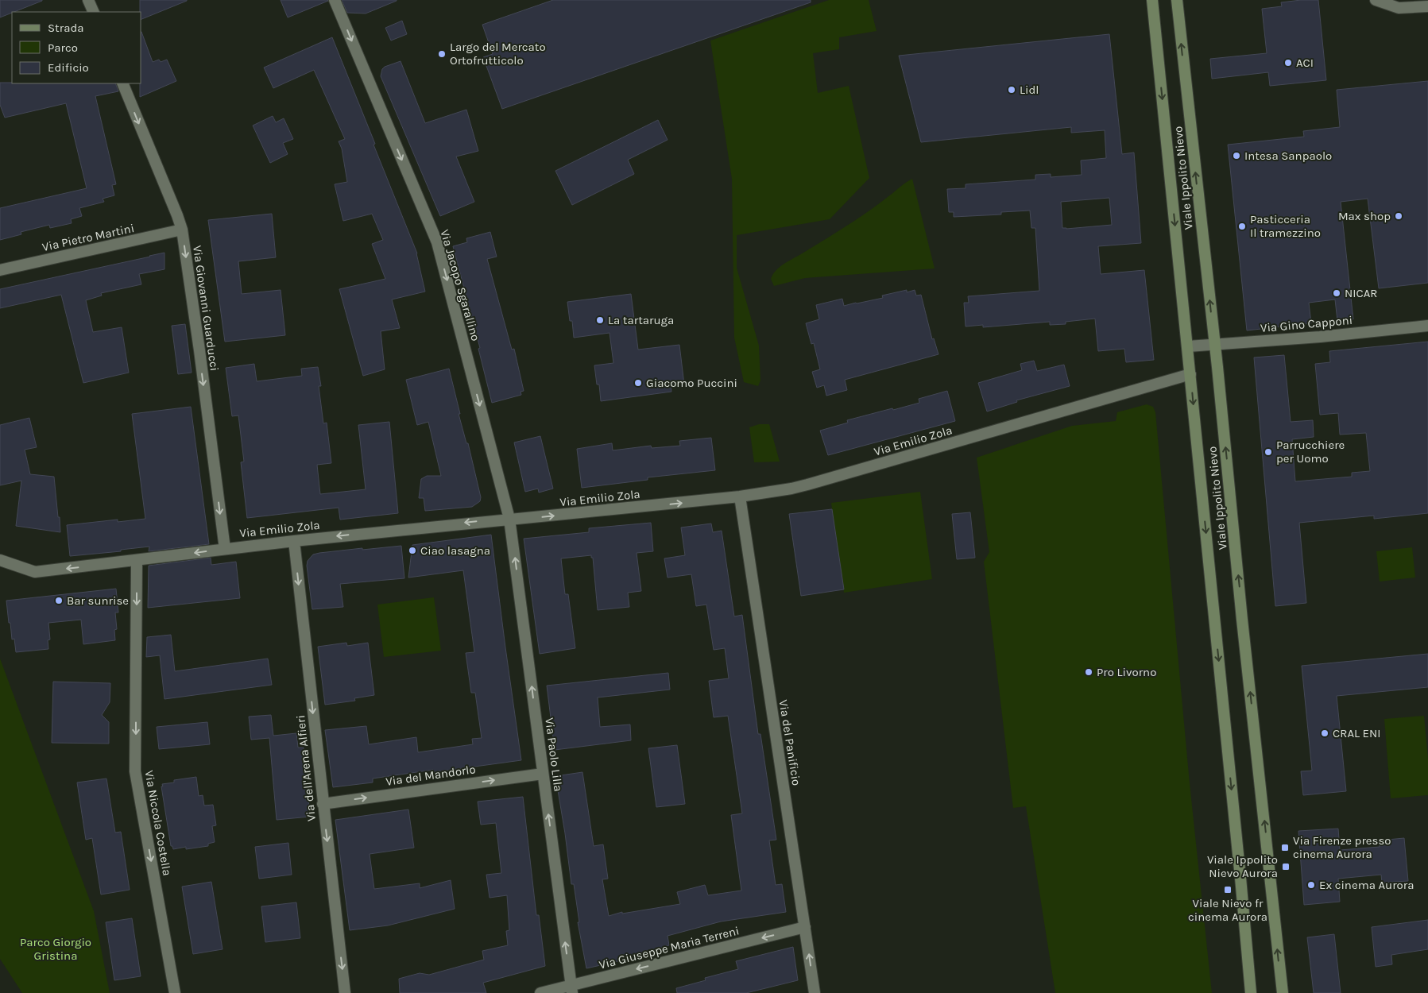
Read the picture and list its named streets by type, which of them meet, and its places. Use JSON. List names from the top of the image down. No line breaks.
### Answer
{"streets":{"main road":["Viale Ippolito Nievo"],"street":["Via Pietro Martini","Via Jacopo Sgarallino","Via Giovanni Guarducci","Via Gino Capponi","Via Emilio Zola","Via del Panificio","Via Paolo Lilla","Via dell'Arena Alfieri","Via del Mandorlo","Via Niccola Costella","Via Giuseppe Maria Terreni"]},"crossings":[["Viale Ippolito Nievo","Via Gino Capponi"],["Viale Ippolito Nievo","Via Emilio Zola"],["Via Pietro Martini","Via Giovanni Guarducci"],["Via Jacopo Sgarallino","Via Emilio Zola"],["Via Jacopo Sgarallino","Via Paolo Lilla"],["Via Giovanni Guarducci","Via Emilio Zola"],["Via Emilio Zola","Via del Panificio"],["Via Emilio Zola","Via Paolo Lilla"],["Via Emilio Zola","Via dell'Arena Alfieri"],["Via Emilio Zola","Via Niccola Costella"],["Via del Panificio","Via Giuseppe Maria Terreni"],["Via Paolo Lilla","Via del Mandorlo"],["Via Paolo Lilla","Via Giuseppe Maria Terreni"],["Via dell'Arena Alfieri","Via del Mandorlo"]],"one_way":["Via Jacopo Sgarallino","Via Giovanni Guarducci","Via Paolo Lilla","Via dell'Arena Alfieri","Via del Mandorlo","Via Niccola Costella","Via Giuseppe Maria Terreni"],"parks":["Parco Giorgio Gristina"],"places":{"other":["Largo del Mercato Ortofrutticolo","ACI","Lidl","Intesa Sanpaolo","Max shop","Pasticceria Il tramezzino","NICAR","La tartaruga","Giacomo Puccini","Parrucchiere per Uomo","Ciao lasagna","Bar sunrise","Pro Livorno","CRAL ENI","Ex cinema Aurora"],"transit":["Via Firenze presso cinema Aurora","Viale Ippolito Nievo Aurora","Viale Nievo fr cinema Aurora"]},"legend":["Strada","Parco","Edificio"]}
